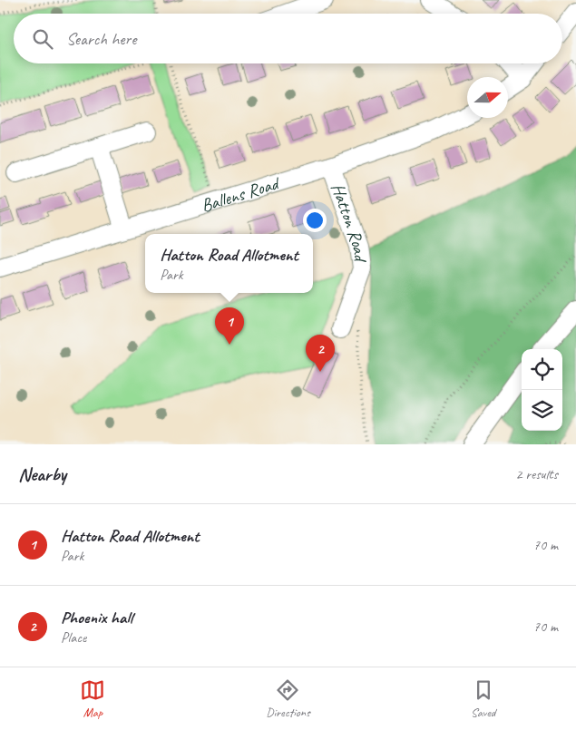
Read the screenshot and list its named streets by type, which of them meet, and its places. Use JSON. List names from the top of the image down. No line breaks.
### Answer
{"streets":{"street":["Ballens Road","Hatton Road"]},"crossings":[["Ballens Road","Hatton Road"]],"north":"right","page":{"search":"Search here","popup":["Hatton Road Allotment","Park"],"pins":["1","2"],"heading":["Nearby","2 results"],"list":[{"mark":"1","name":"Hatton Road Allotment","note":"Park","value":"70 m"},{"mark":"2","name":"Phoenix hall","note":"Place","value":"70 m"}],"nav":["Map","Directions","Saved"]}}
